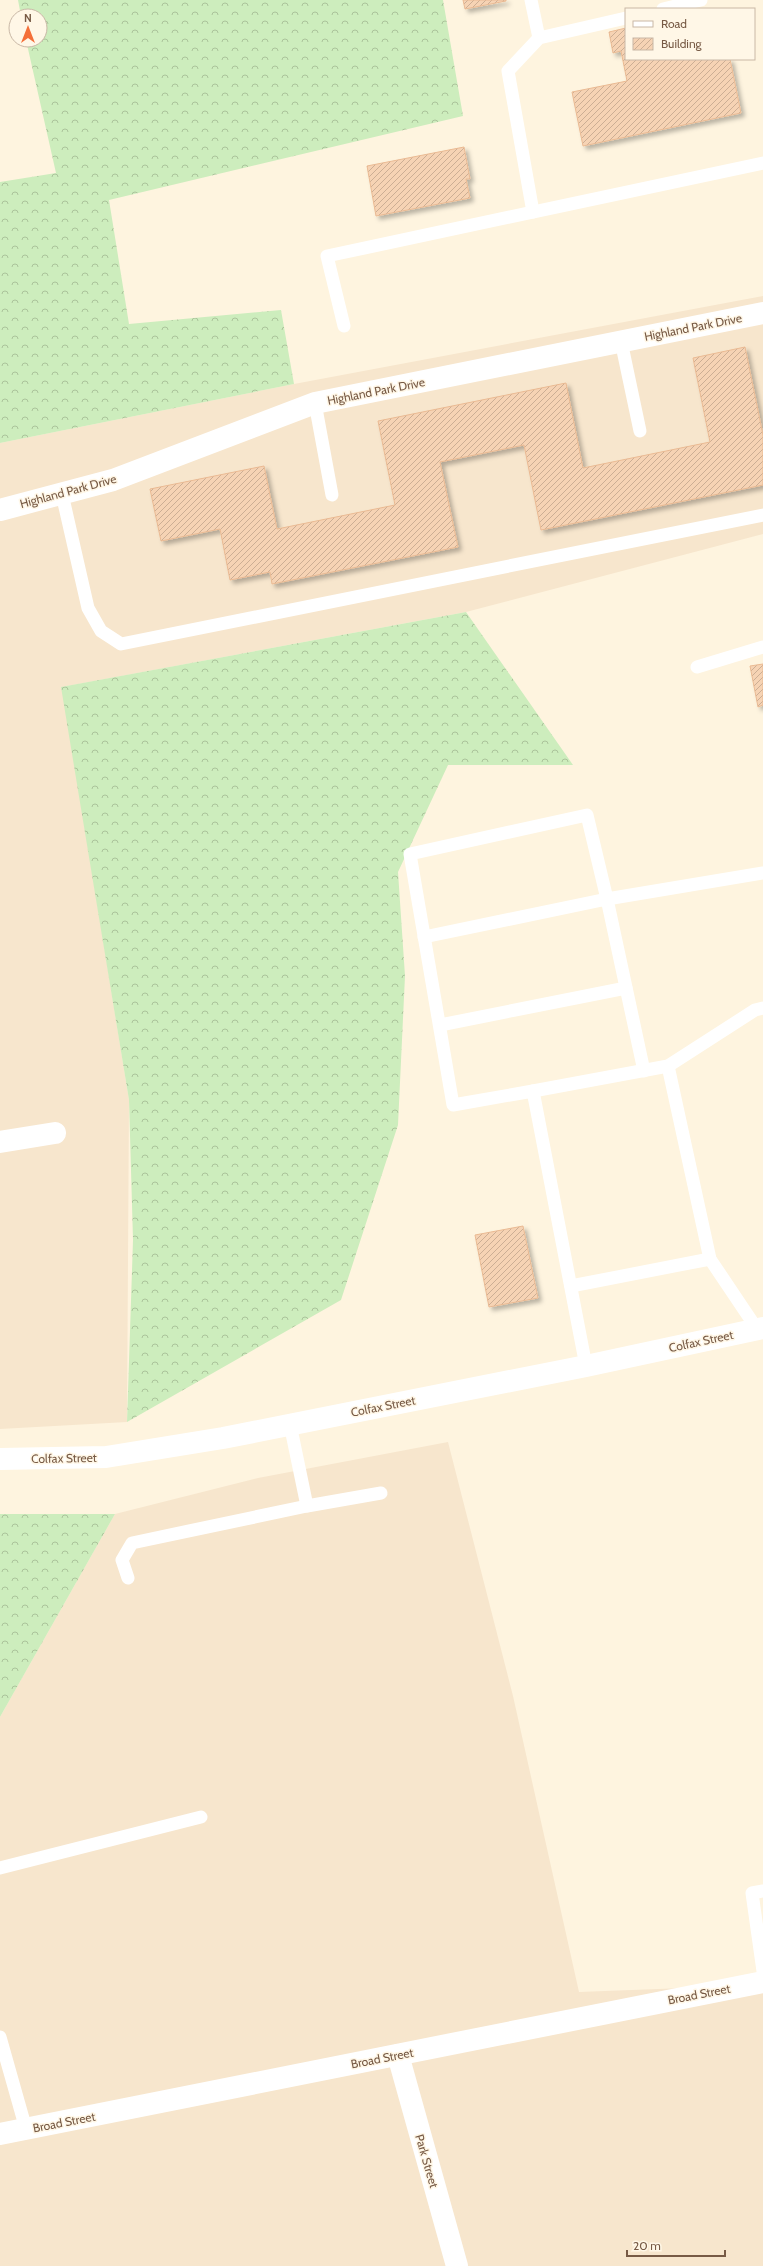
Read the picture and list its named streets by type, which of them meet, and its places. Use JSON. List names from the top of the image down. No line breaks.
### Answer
{"streets":{"street":["Highland Park Drive","Colfax Street","Broad Street","Park Street"]},"crossings":[["Broad Street","Park Street"]],"legend":["Road","Building"],"scale_bar":"20 m","north":"top"}
